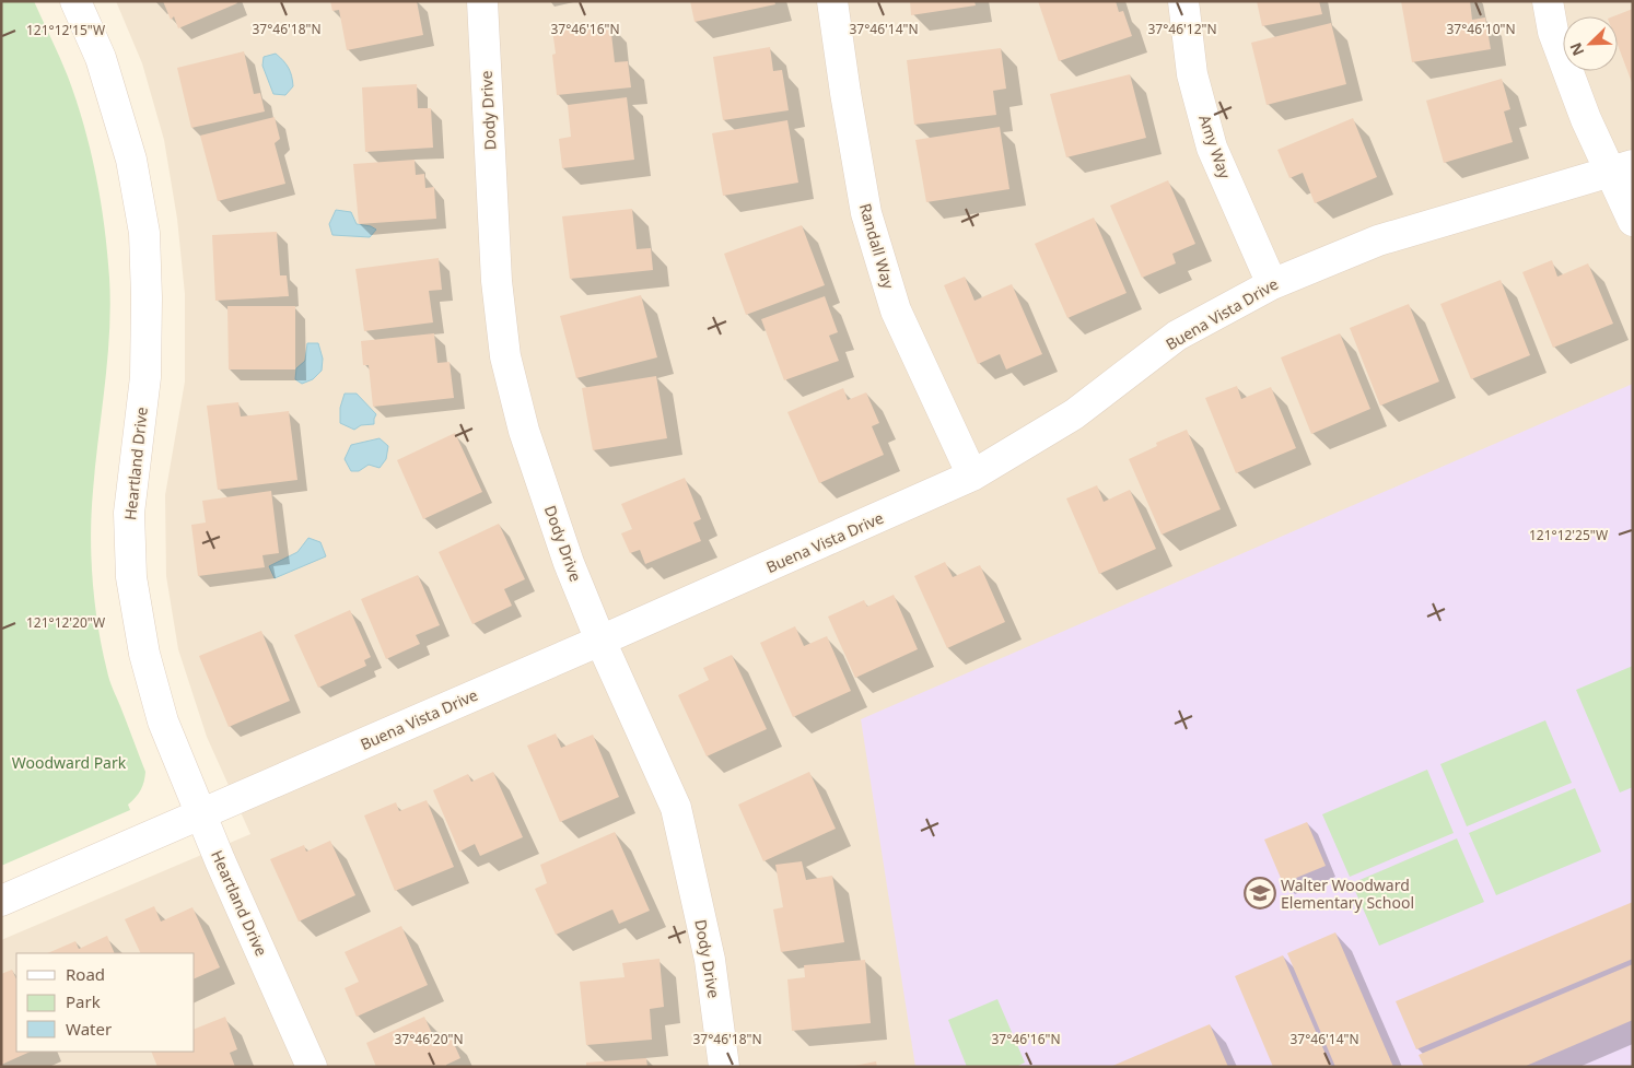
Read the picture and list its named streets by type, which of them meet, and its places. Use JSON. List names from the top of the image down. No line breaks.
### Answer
{"streets":{"street":["Dody Drive","Amy Way","Randall Way","Buena Vista Drive","Heartland Drive"]},"crossings":[["Dody Drive","Buena Vista Drive"],["Amy Way","Buena Vista Drive"],["Randall Way","Buena Vista Drive"],["Buena Vista Drive","Heartland Drive"]],"parks":["Woodward Park"],"places":{"school or university":["Walter Woodward Elementary School"]},"legend":["Road","Park","Water"],"north":"bottom left","coordinates":["37°46'18\"N","37°46'16\"N","37°46'14\"N","37°46'12\"N","37°46'10\"N","121°12'15\"W","121°12'25\"W","121°12'20\"W","37°46'20\"N"]}
